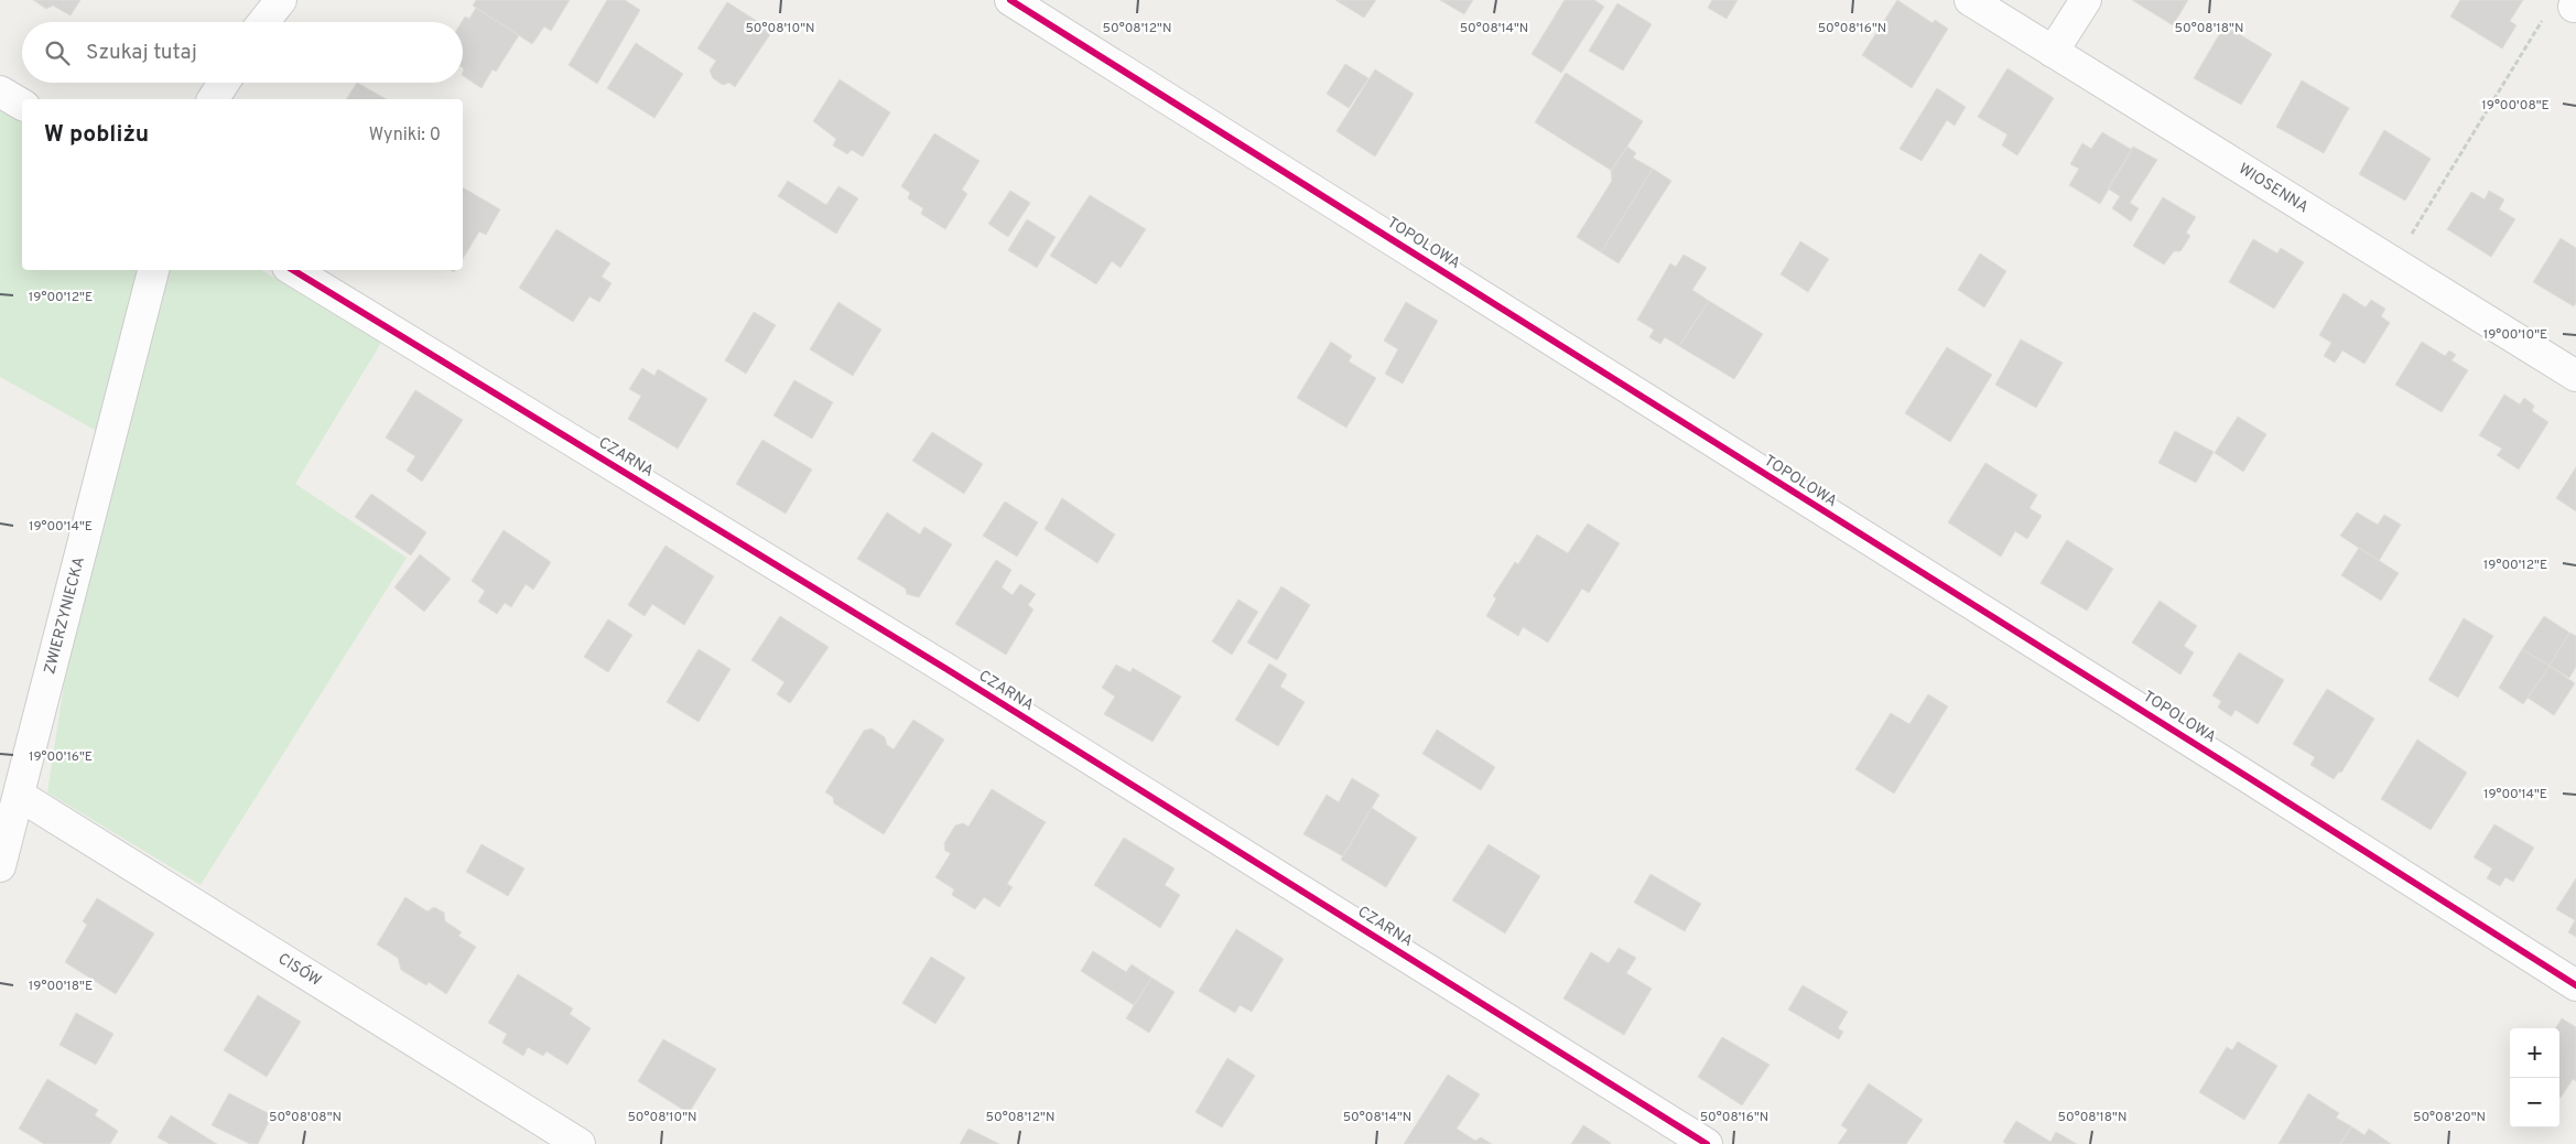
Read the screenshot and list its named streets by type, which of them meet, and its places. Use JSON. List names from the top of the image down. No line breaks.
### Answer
{"streets":{"street":["WIOSENNA","TOPOLOWA","CZARNA","ZWIERZYNIECKA","CISÓW"]},"crossings":[["ZWIERZYNIECKA","CISÓW"]],"page":{"search":"Szukaj tutaj","heading":["W pobliżu","Wyniki: 0"],"map_buttons":["+","−"]},"coordinates":["50°08'10\"N","50°08'12\"N","50°08'14\"N","50°08'16\"N","50°08'18\"N","19°00'08\"E","19°00'12\"E","19°00'10\"E","19°00'14\"E","19°00'16\"E","19°00'18\"E","50°08'08\"N","50°08'20\"N"]}
